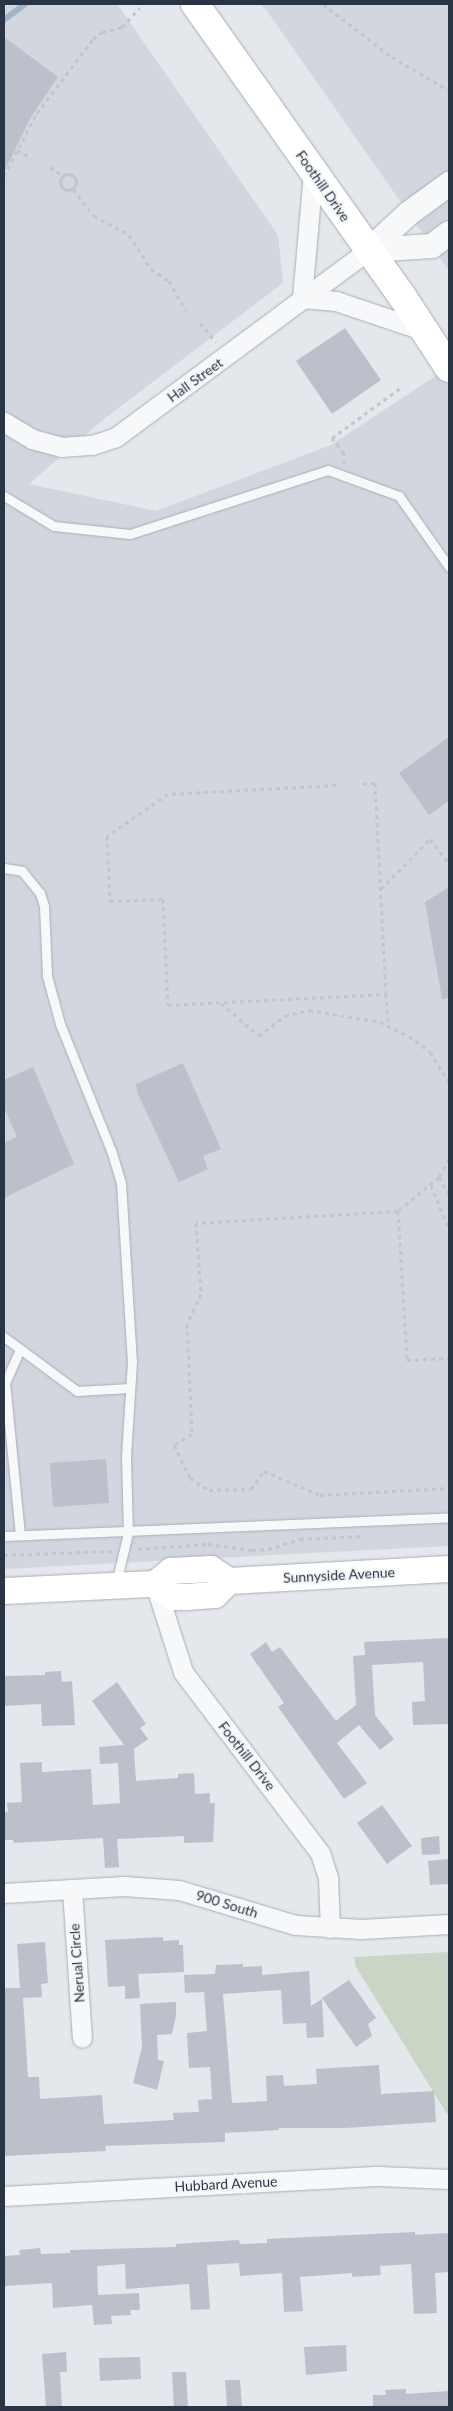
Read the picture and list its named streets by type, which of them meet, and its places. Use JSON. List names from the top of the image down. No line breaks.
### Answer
{"streets":{"main road":["Foothill Drive","Sunnyside Avenue"],"street":["Hall Street","900 South","Nerual Circle","Hubbard Avenue"]},"crossings":[["Foothill Drive","Hall Street"],["Foothill Drive","Sunnyside Avenue"],["Foothill Drive","900 South"],["900 South","Nerual Circle"]]}
